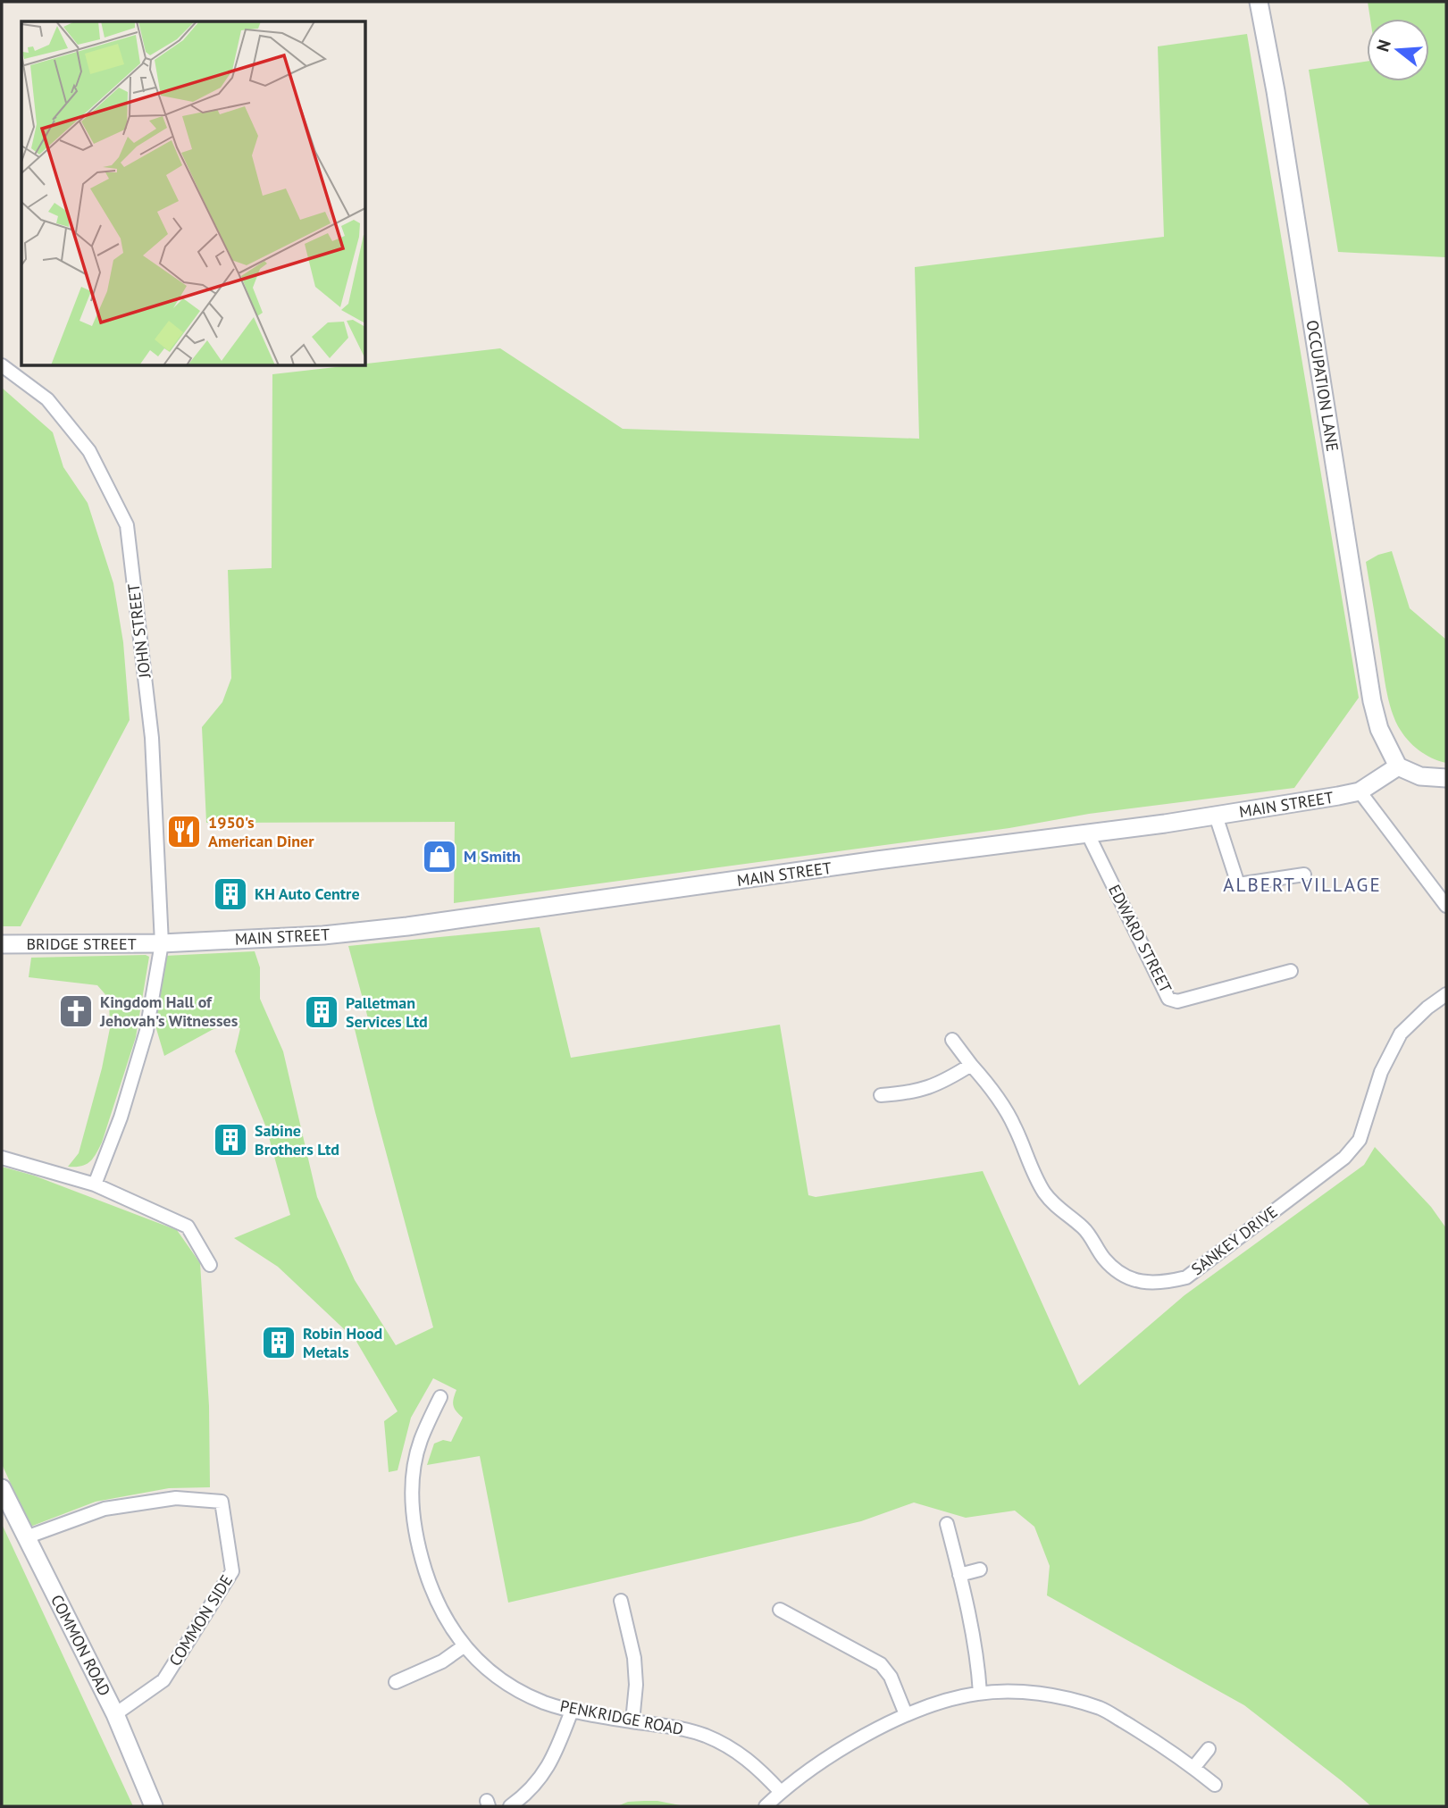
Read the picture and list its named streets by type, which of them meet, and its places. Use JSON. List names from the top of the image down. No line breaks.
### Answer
{"streets":{"street":["OCCUPATION LANE","JOHN STREET","MAIN STREET","EDWARD STREET","BRIDGE STREET","SANKEY DRIVE","COMMON SIDE","COMMON ROAD","PENKRIDGE ROAD"]},"crossings":[["OCCUPATION LANE","MAIN STREET"],["JOHN STREET","MAIN STREET"],["JOHN STREET","BRIDGE STREET"],["MAIN STREET","EDWARD STREET"],["MAIN STREET","BRIDGE STREET"],["COMMON SIDE","COMMON ROAD"]],"districts":["ALBERT VILLAGE"],"places":{"restaurant":["1950's American Diner"],"shop":["M Smith"],"building":["KH Auto Centre","Palletman Services Ltd","Sabine Brothers Ltd","Robin Hood Metals"],"church":["Kingdom Hall of Jehovah's Witnesses"]},"north":"left"}
